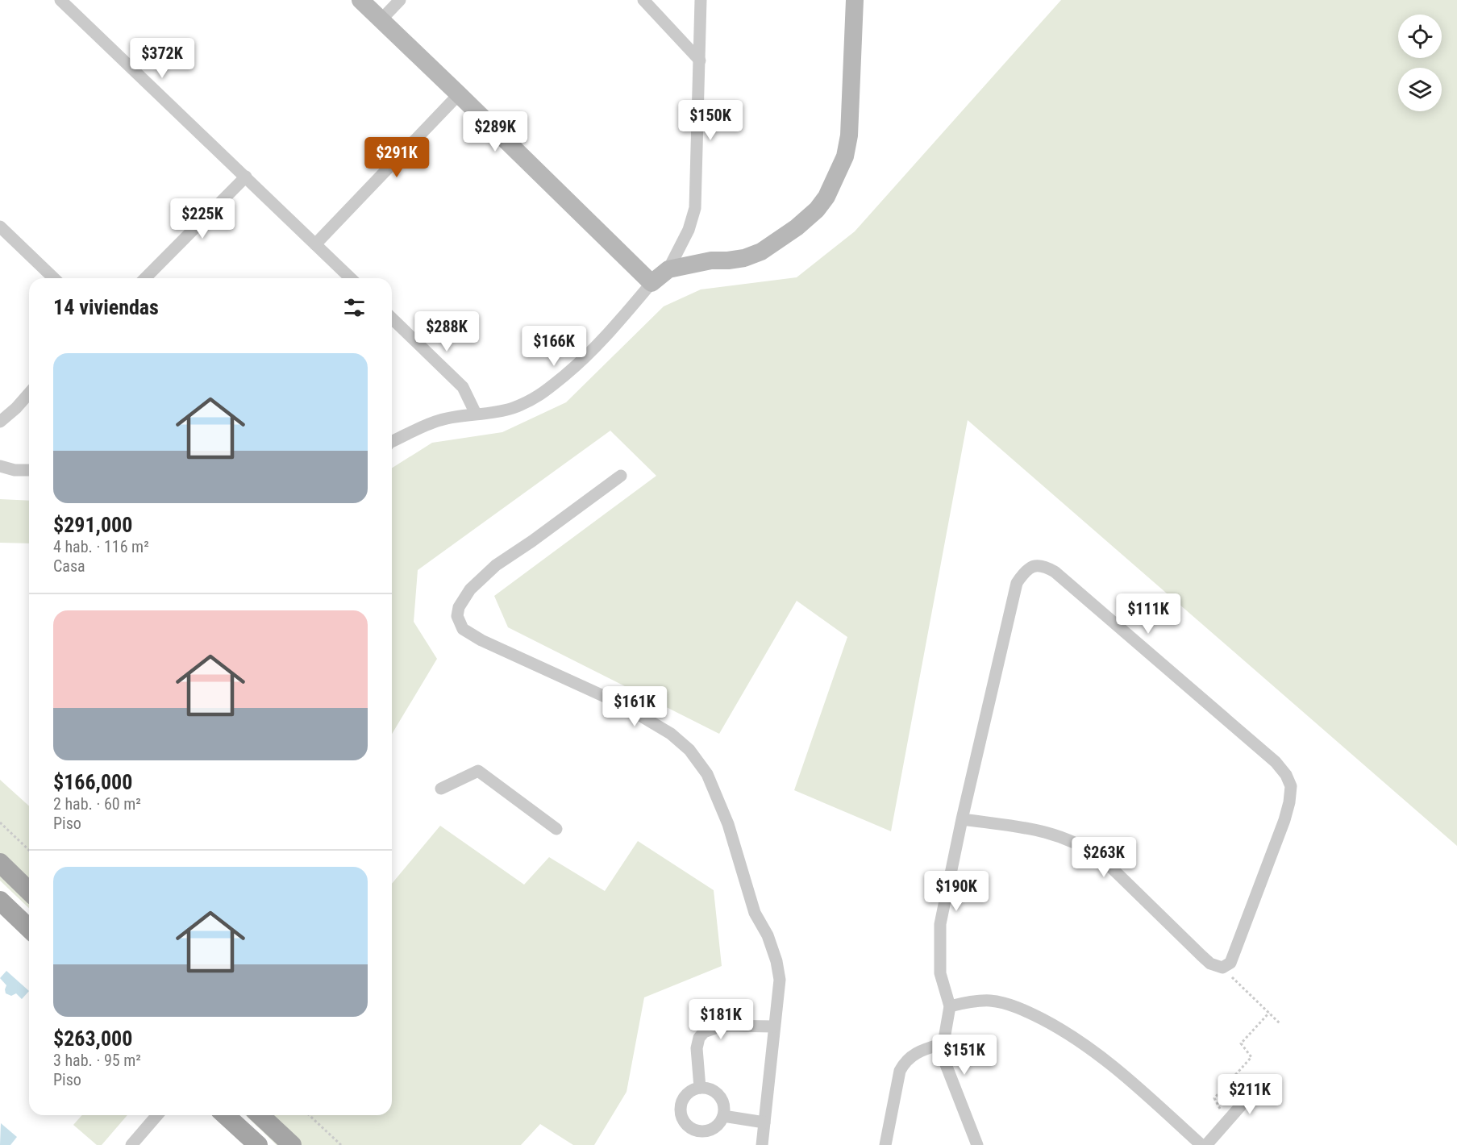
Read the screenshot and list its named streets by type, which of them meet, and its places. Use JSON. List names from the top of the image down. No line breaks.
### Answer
{"page":{"price":["$372K","$150K","$289K","$291K","$225K","$288K","$166K","$111K","$161K","$263K","$190K","$181K","$151K","$211K"],"heading":"14 viviendas","list":[{"name":"$291,000","note":"4 hab. · 116 m² · Casa"},{"name":"$166,000","note":"2 hab. · 60 m² · Piso"},{"name":"$263,000","note":"3 hab. · 95 m² · Piso"}]}}
